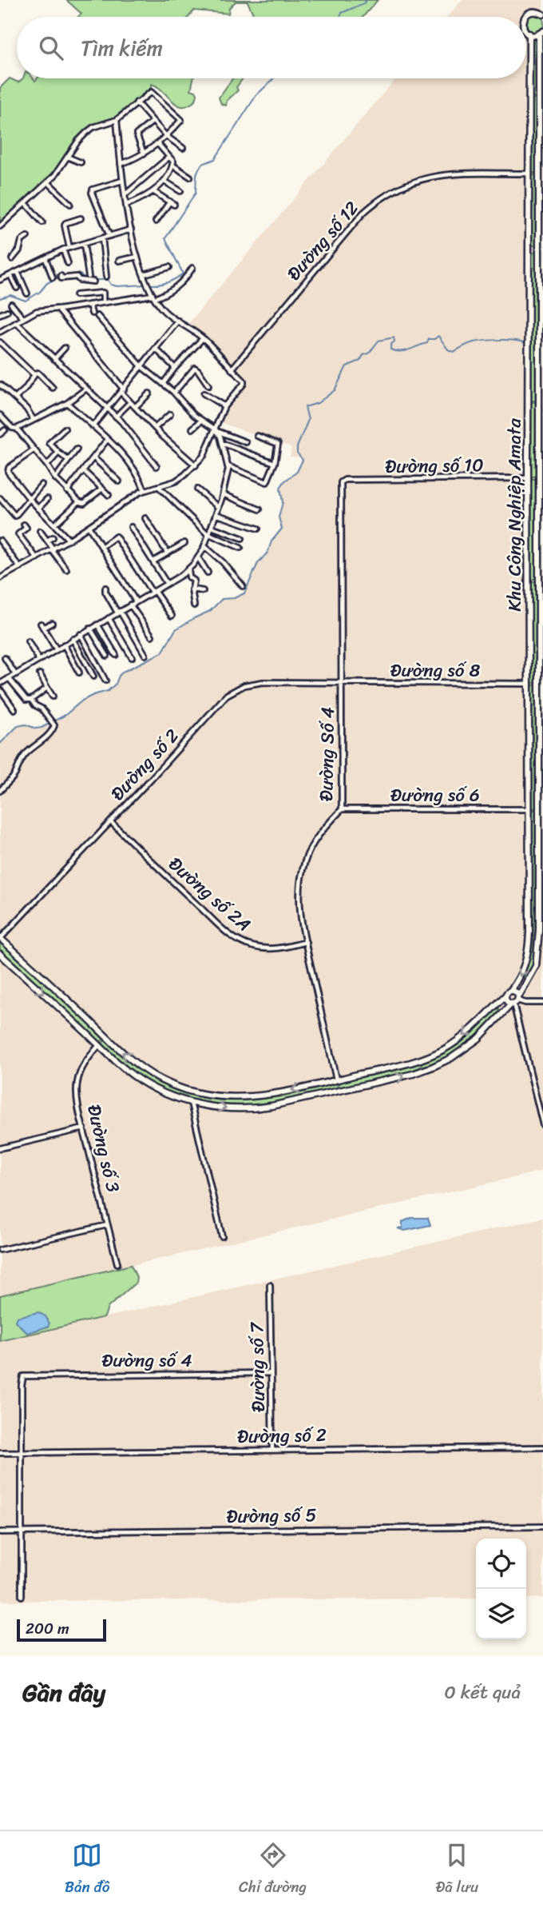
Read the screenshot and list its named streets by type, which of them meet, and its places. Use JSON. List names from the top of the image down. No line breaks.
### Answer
{"streets":{"street":["Đường số 12","Đường số 10","Khu Công Nghiệp Amata","Đường số 8","Đường Số 4","Đường số 2","Đường số 6","Đường số 2A","Đường số 3","Đường số 4","Đường số 7","Đường số 5"]},"crossings":[["Đường số 12","Khu Công Nghiệp Amata"],["Đường số 10","Khu Công Nghiệp Amata"],["Đường số 10","Đường Số 4"],["Khu Công Nghiệp Amata","Đường số 8"],["Khu Công Nghiệp Amata","Đường Số 4"],["Khu Công Nghiệp Amata","Đường số 2"],["Khu Công Nghiệp Amata","Đường số 6"],["Khu Công Nghiệp Amata","Đường số 3"],["Đường số 8","Đường Số 4"],["Đường số 8","Đường số 2"],["Đường Số 4","Đường số 2"],["Đường Số 4","Đường số 6"],["Đường Số 4","Đường số 2A"],["Đường số 2","Đường số 2A"],["Đường số 2","Đường số 4"],["Đường số 2","Đường số 7"],["Đường số 4","Đường số 7"]],"scale_bar":"200 m","page":{"search":"Tìm kiếm","scale":"200 m","heading":["Gần đây","0 kết quả"],"nav":["Bản đồ","Chỉ đường","Đã lưu"]}}
